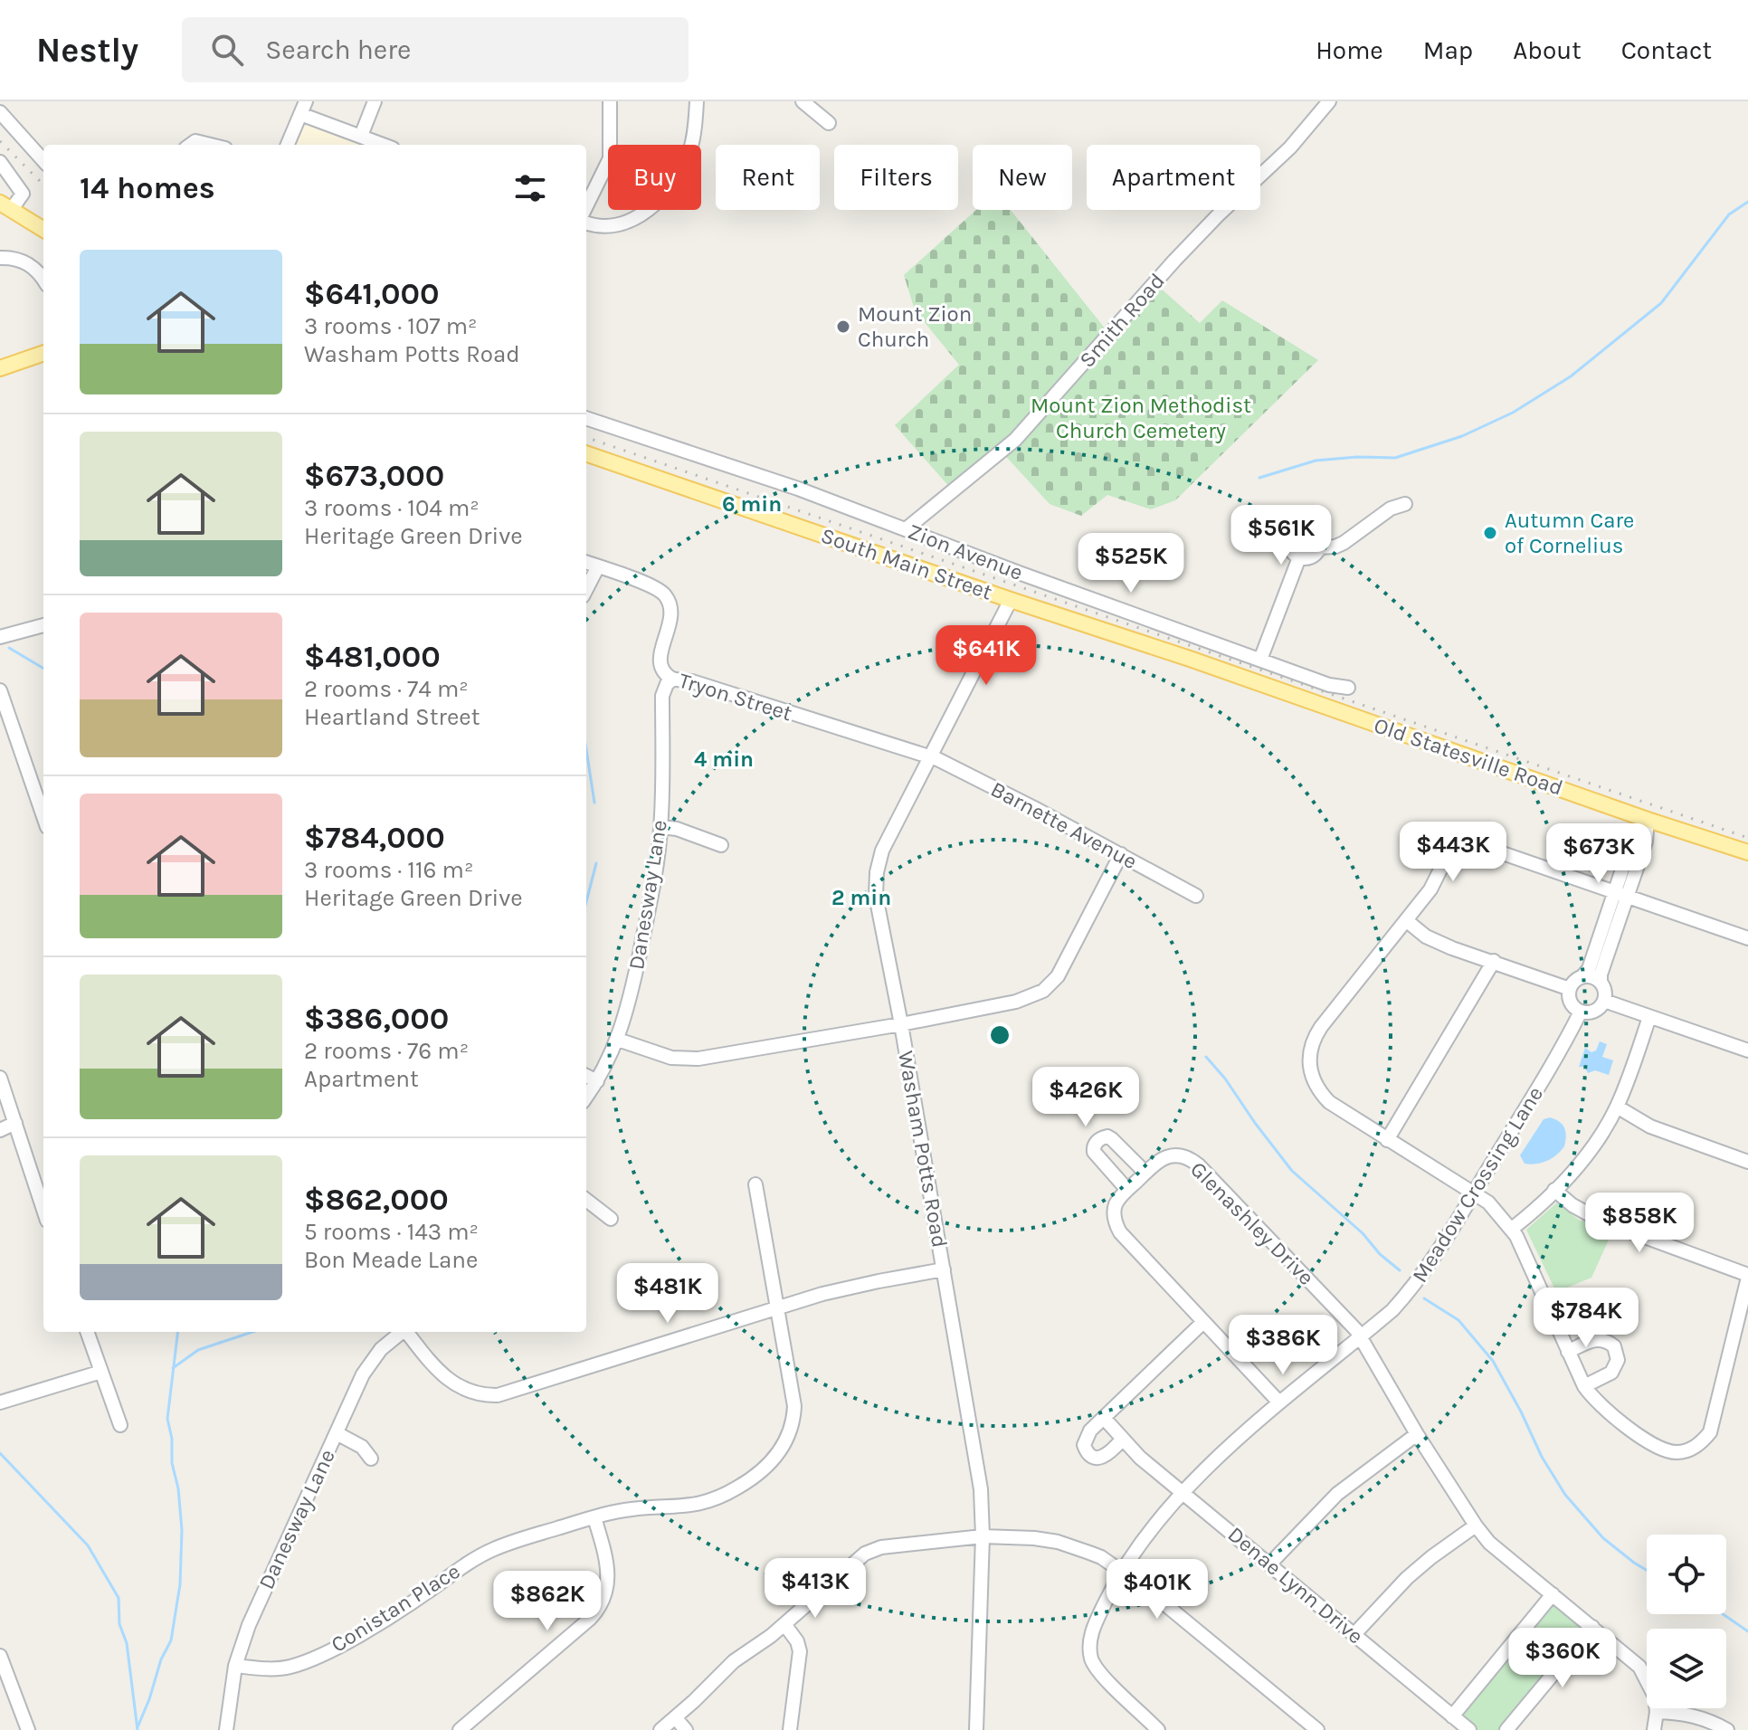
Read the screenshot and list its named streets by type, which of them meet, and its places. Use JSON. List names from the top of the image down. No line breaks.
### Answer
{"streets":{"main road":["South Main Street","Old Statesville Road"],"street":["Smith Road","Zion Avenue","Tryon Street","Barnette Avenue","Danesway Lane","Washam Potts Road","Meadow Crossing Lane","Glenashley Drive","Denae Lynn Drive","Conistan Place"]},"crossings":[["Smith Road","Zion Avenue"],["South Main Street","Old Statesville Road"],["South Main Street","Washam Potts Road"],["Tryon Street","Barnette Avenue"],["Tryon Street","Danesway Lane"],["Tryon Street","Washam Potts Road"],["Barnette Avenue","Washam Potts Road"],["Danesway Lane","Conistan Place"],["Meadow Crossing Lane","Glenashley Drive"],["Meadow Crossing Lane","Denae Lynn Drive"]],"parks":["Mount Zion Methodist Church Cemetery"],"places":["Mount Zion Church","Autumn Care of Cornelius"],"page":{"header":"Nestly","search":"Search here","nav":["Home","Map","About","Contact"],"chip":["Buy","Rent","Filters","New","Apartment"],"heading":"14 homes","list":[{"name":"$641,000","note":"3 rooms · 107 m² · Washam Potts Road"},{"name":"$673,000","note":"3 rooms · 104 m² · Heritage Green Drive"},{"name":"$481,000","note":"2 rooms · 74 m² · Heartland Street"},{"name":"$784,000","note":"3 rooms · 116 m² · Heritage Green Drive"},{"name":"$386,000","note":"2 rooms · 76 m² · Apartment"},{"name":"$862,000","note":"5 rooms · 143 m² · Bon Meade Lane"}],"price":["$561K","$525K","$641K","$443K","$673K","$426K","$858K","$481K","$784K","$386K","$413K","$401K","$862K","$360K"]},"rings":["6 min","4 min","2 min"]}
